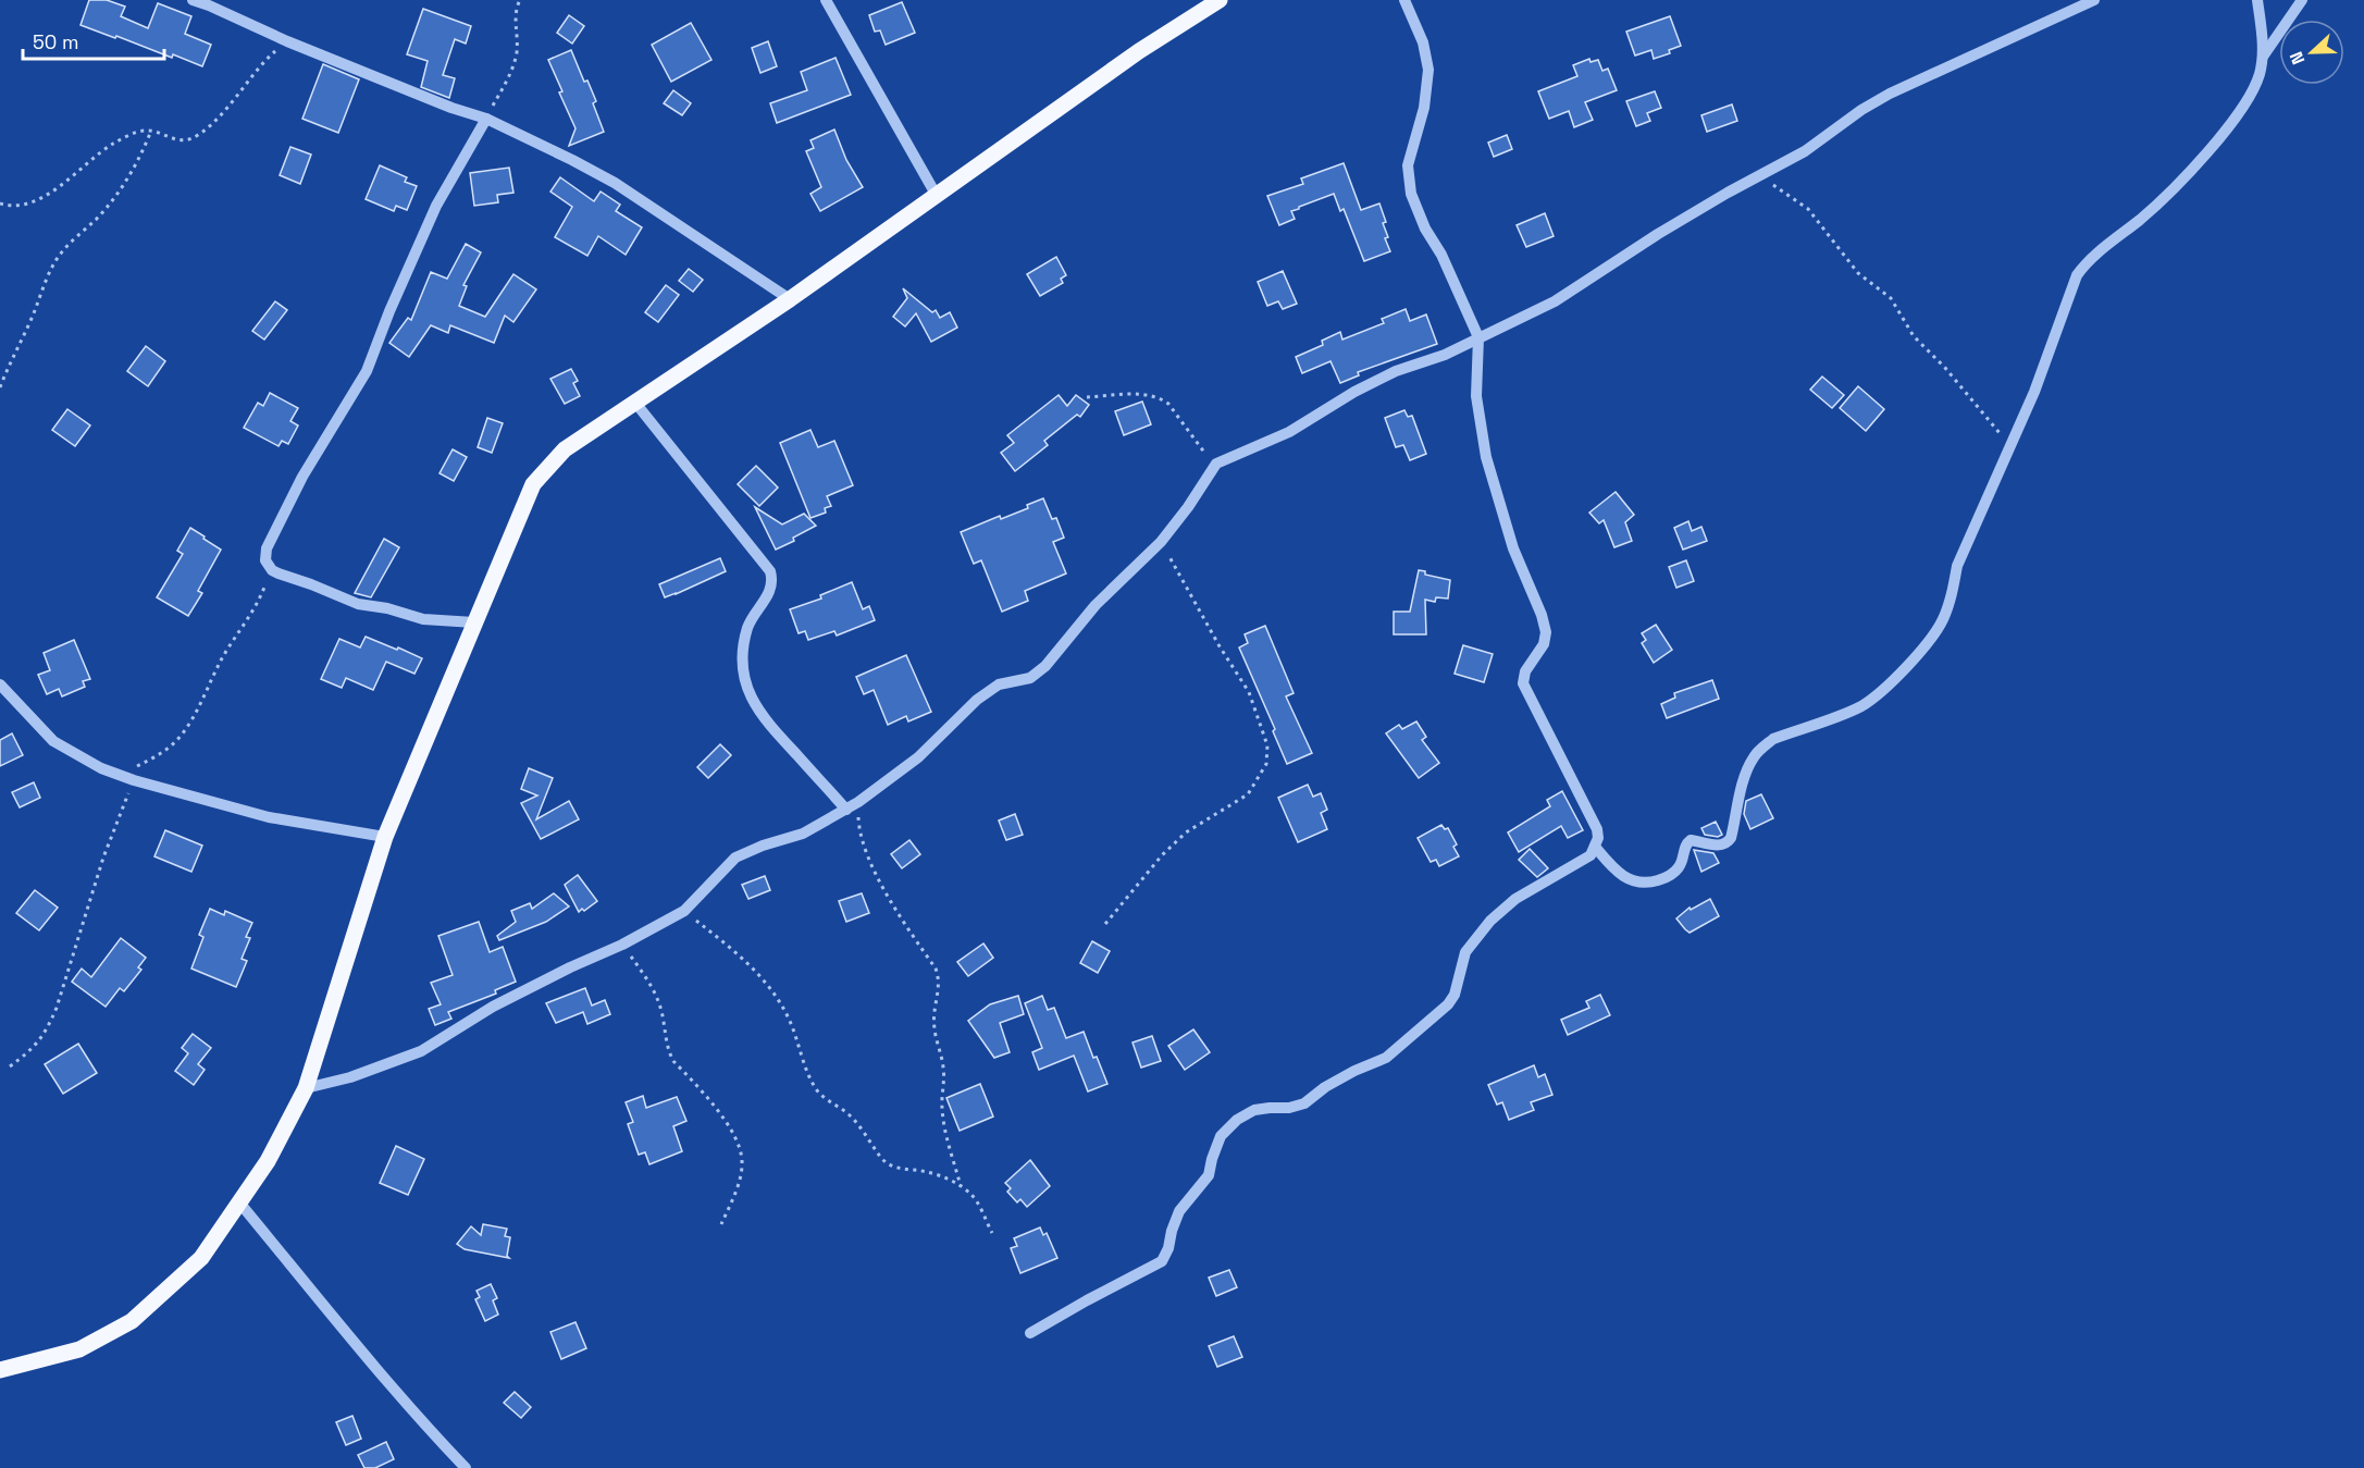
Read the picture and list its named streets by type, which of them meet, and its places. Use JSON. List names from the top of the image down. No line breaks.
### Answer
{"scale_bar":"50 m","north":"left"}
